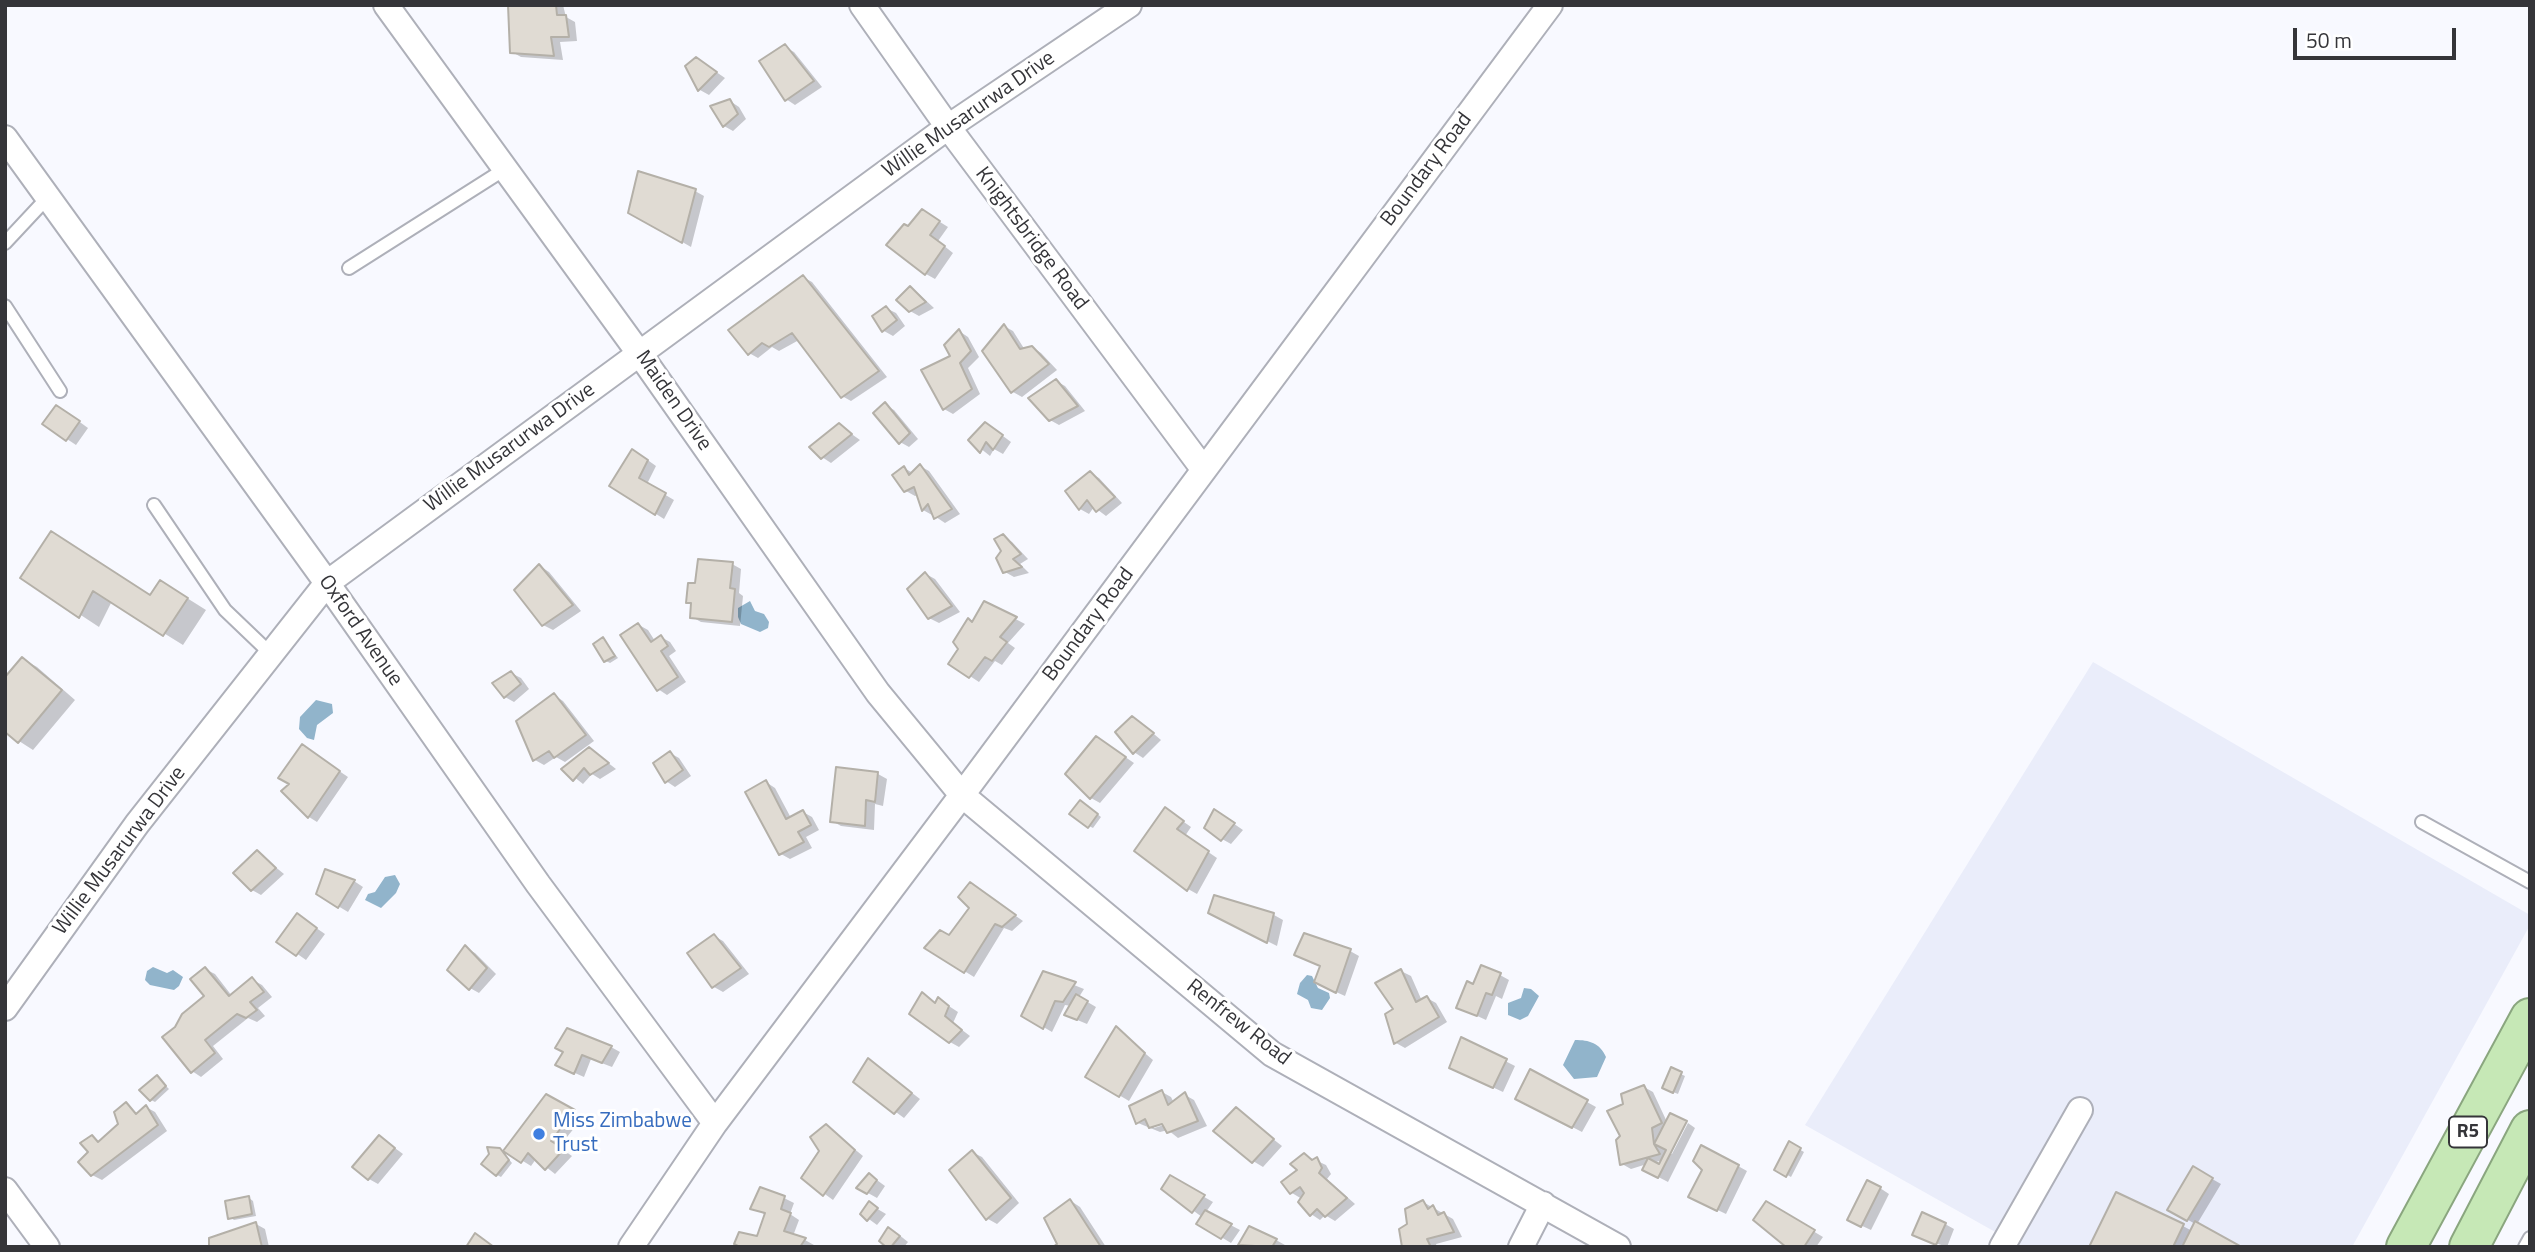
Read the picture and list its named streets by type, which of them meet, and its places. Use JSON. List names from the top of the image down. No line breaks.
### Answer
{"streets":{"highway":["R5"],"street":["Willie Musarurwa Drive","Boundary Road","Knightsbridge Road","Maiden Drive","Oxford Avenue","Renfrew Road"]},"crossings":[["Willie Musarurwa Drive","Knightsbridge Road"],["Willie Musarurwa Drive","Maiden Drive"],["Willie Musarurwa Drive","Oxford Avenue"],["Boundary Road","Knightsbridge Road"],["Boundary Road","Maiden Drive"],["Boundary Road","Oxford Avenue"],["Boundary Road","Renfrew Road"],["Maiden Drive","Renfrew Road"]],"places":["Miss Zimbabwe Trust"],"scale_bar":"50 m"}
